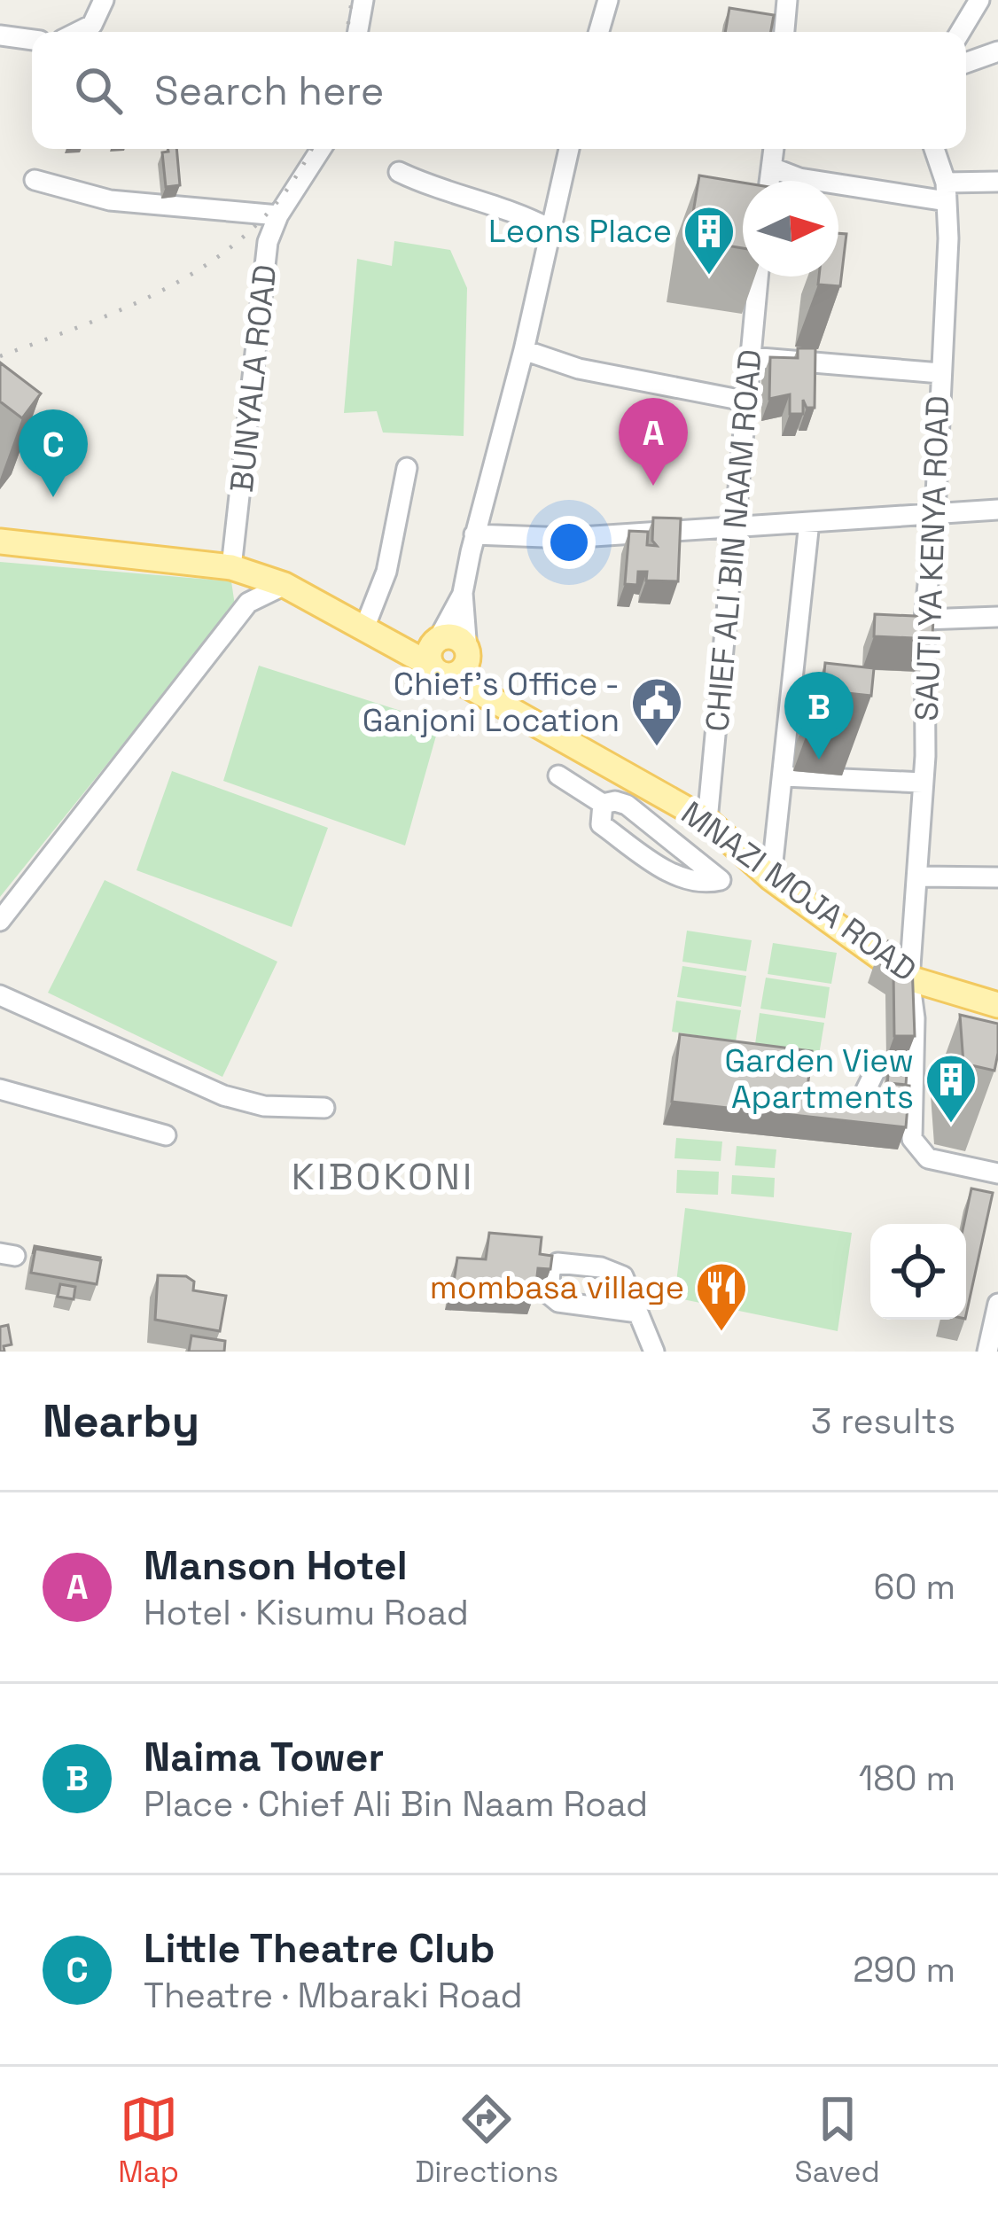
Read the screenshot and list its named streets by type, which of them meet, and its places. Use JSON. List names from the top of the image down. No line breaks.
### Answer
{"streets":{"main road":["MNAZI MOJA ROAD"],"street":["BUNYALA ROAD","CHIEF ALI BIN NAAM ROAD","SAUTI YA KENYA ROAD"]},"crossings":[["CHIEF ALI BIN NAAM ROAD","MNAZI MOJA ROAD"],["SAUTI YA KENYA ROAD","MNAZI MOJA ROAD"]],"districts":["KIBOKONI"],"places":{"building":["Leons Place","Garden View Apartments"],"public building":["Chief's Office - Ganjoni Location"],"restaurant":["mombasa village"]},"north":"right","page":{"search":"Search here","pins":["A","C","B"],"heading":["Nearby","3 results"],"list":[{"mark":"A","name":"Manson Hotel","note":"Hotel · Kisumu Road","value":"60 m"},{"mark":"B","name":"Naima Tower","note":"Place · Chief Ali Bin Naam Road","value":"180 m"},{"mark":"C","name":"Little Theatre Club","note":"Theatre · Mbaraki Road","value":"290 m"}],"nav":["Map","Directions","Saved"]}}
